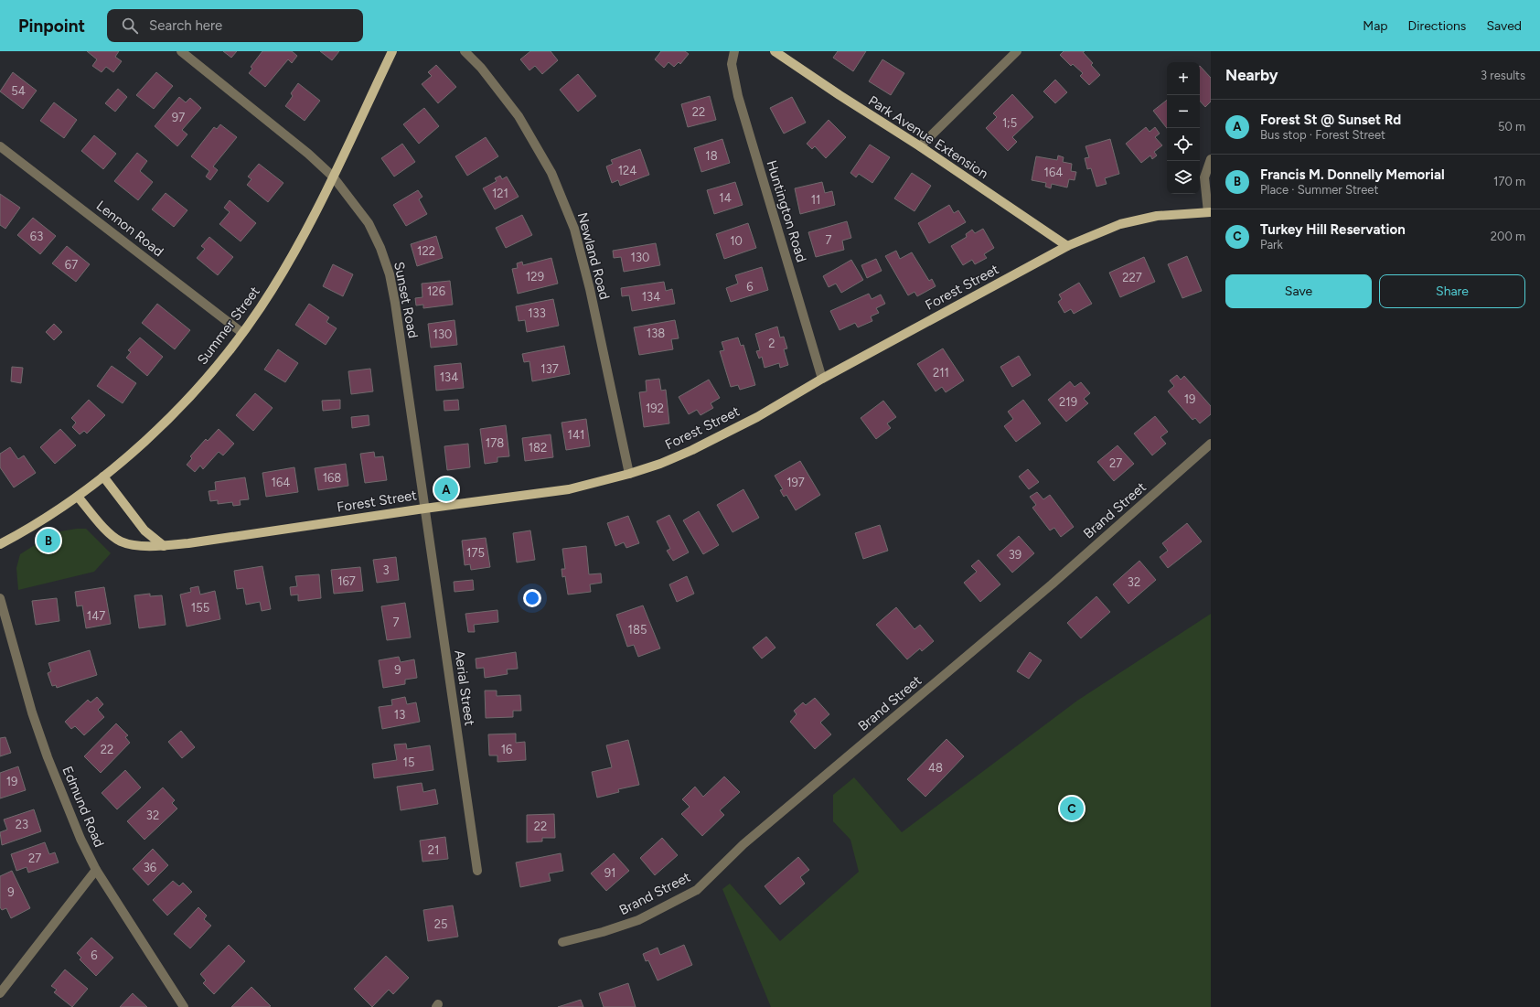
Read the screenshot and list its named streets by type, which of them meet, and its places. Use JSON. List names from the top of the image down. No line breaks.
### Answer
{"streets":{"main road":["Park Avenue Extension","Forest Street","Summer Street"],"street":["Huntington Road","Lennon Road","Newland Road","Sunset Road","Brand Street","Aerial Street","Edmund Road"]},"crossings":[["Park Avenue Extension","Forest Street"],["Huntington Road","Forest Street"],["Lennon Road","Summer Street"],["Newland Road","Forest Street"],["Forest Street","Sunset Road"],["Forest Street","Summer Street"],["Forest Street","Aerial Street"],["Sunset Road","Summer Street"],["Sunset Road","Aerial Street"]],"house_numbers":["54","22","97","1;5","18","124","164","121","14","11","63","7","10","122","130","67","129","227","6","126","134","133","138","130","2","137","211","134","19","219","192","141","178","182","27","168","164","197","175","39","3","167","32","155","147","7","185","9","13","22","16","15","48","19","32","23","22","21","27","36","91","9","25","6"],"page":{"header":"Pinpoint","search":"Search here","nav":["Map","Directions","Saved"],"heading":["Nearby","3 results"],"map_buttons":["+","−"],"list":[{"mark":"A","name":"Forest St @ Sunset Rd","note":"Bus stop · Forest Street","value":"50 m"},{"mark":"B","name":"Francis M. Donnelly Memorial","note":"Place · Summer Street","value":"170 m"},{"mark":"C","name":"Turkey Hill Reservation","note":"Park","value":"200 m"}],"buttons":["Save","Share"],"pins":["A","B","C"]}}
